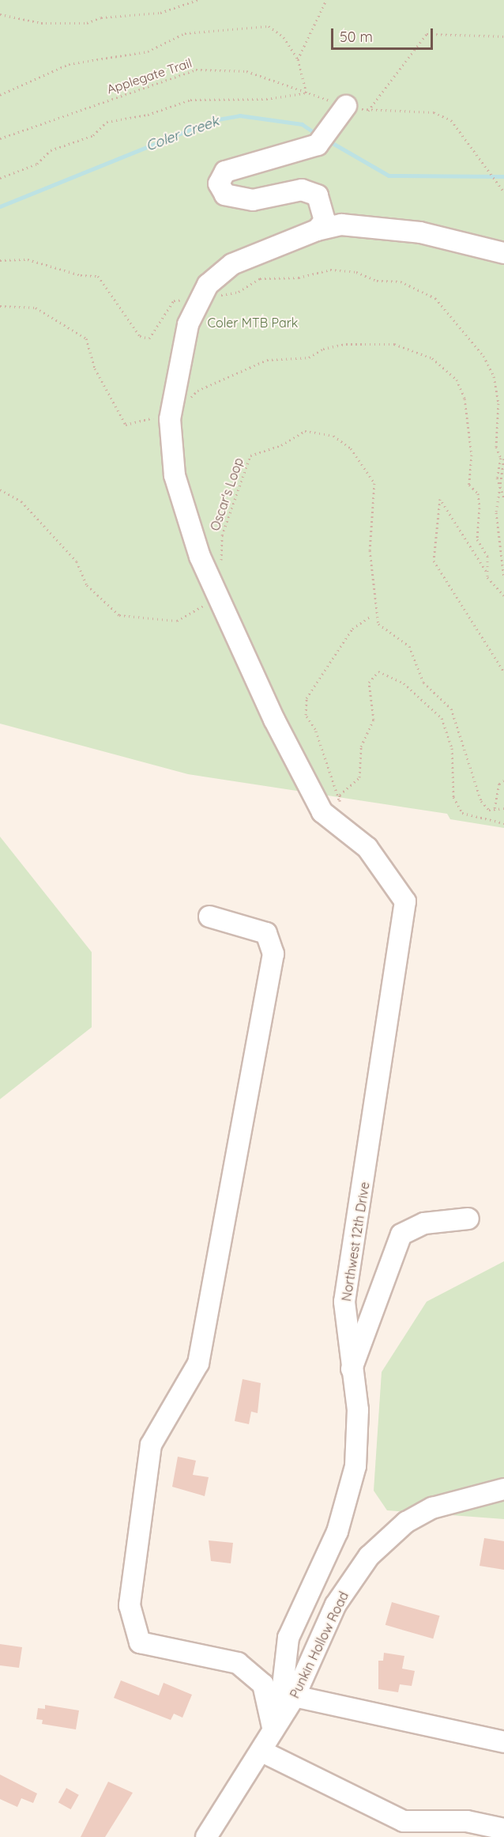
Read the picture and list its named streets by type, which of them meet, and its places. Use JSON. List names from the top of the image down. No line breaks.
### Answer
{"streets":{"street":["Northwest 12th Drive","Punkin Hollow Road"],"path":["Applegate Trail","Oscar's Loop"]},"crossings":[["Northwest 12th Drive","Punkin Hollow Road"]],"water":["Coler Creek"],"parks":["Coler MTB Park"],"scale_bar":"50 m"}
